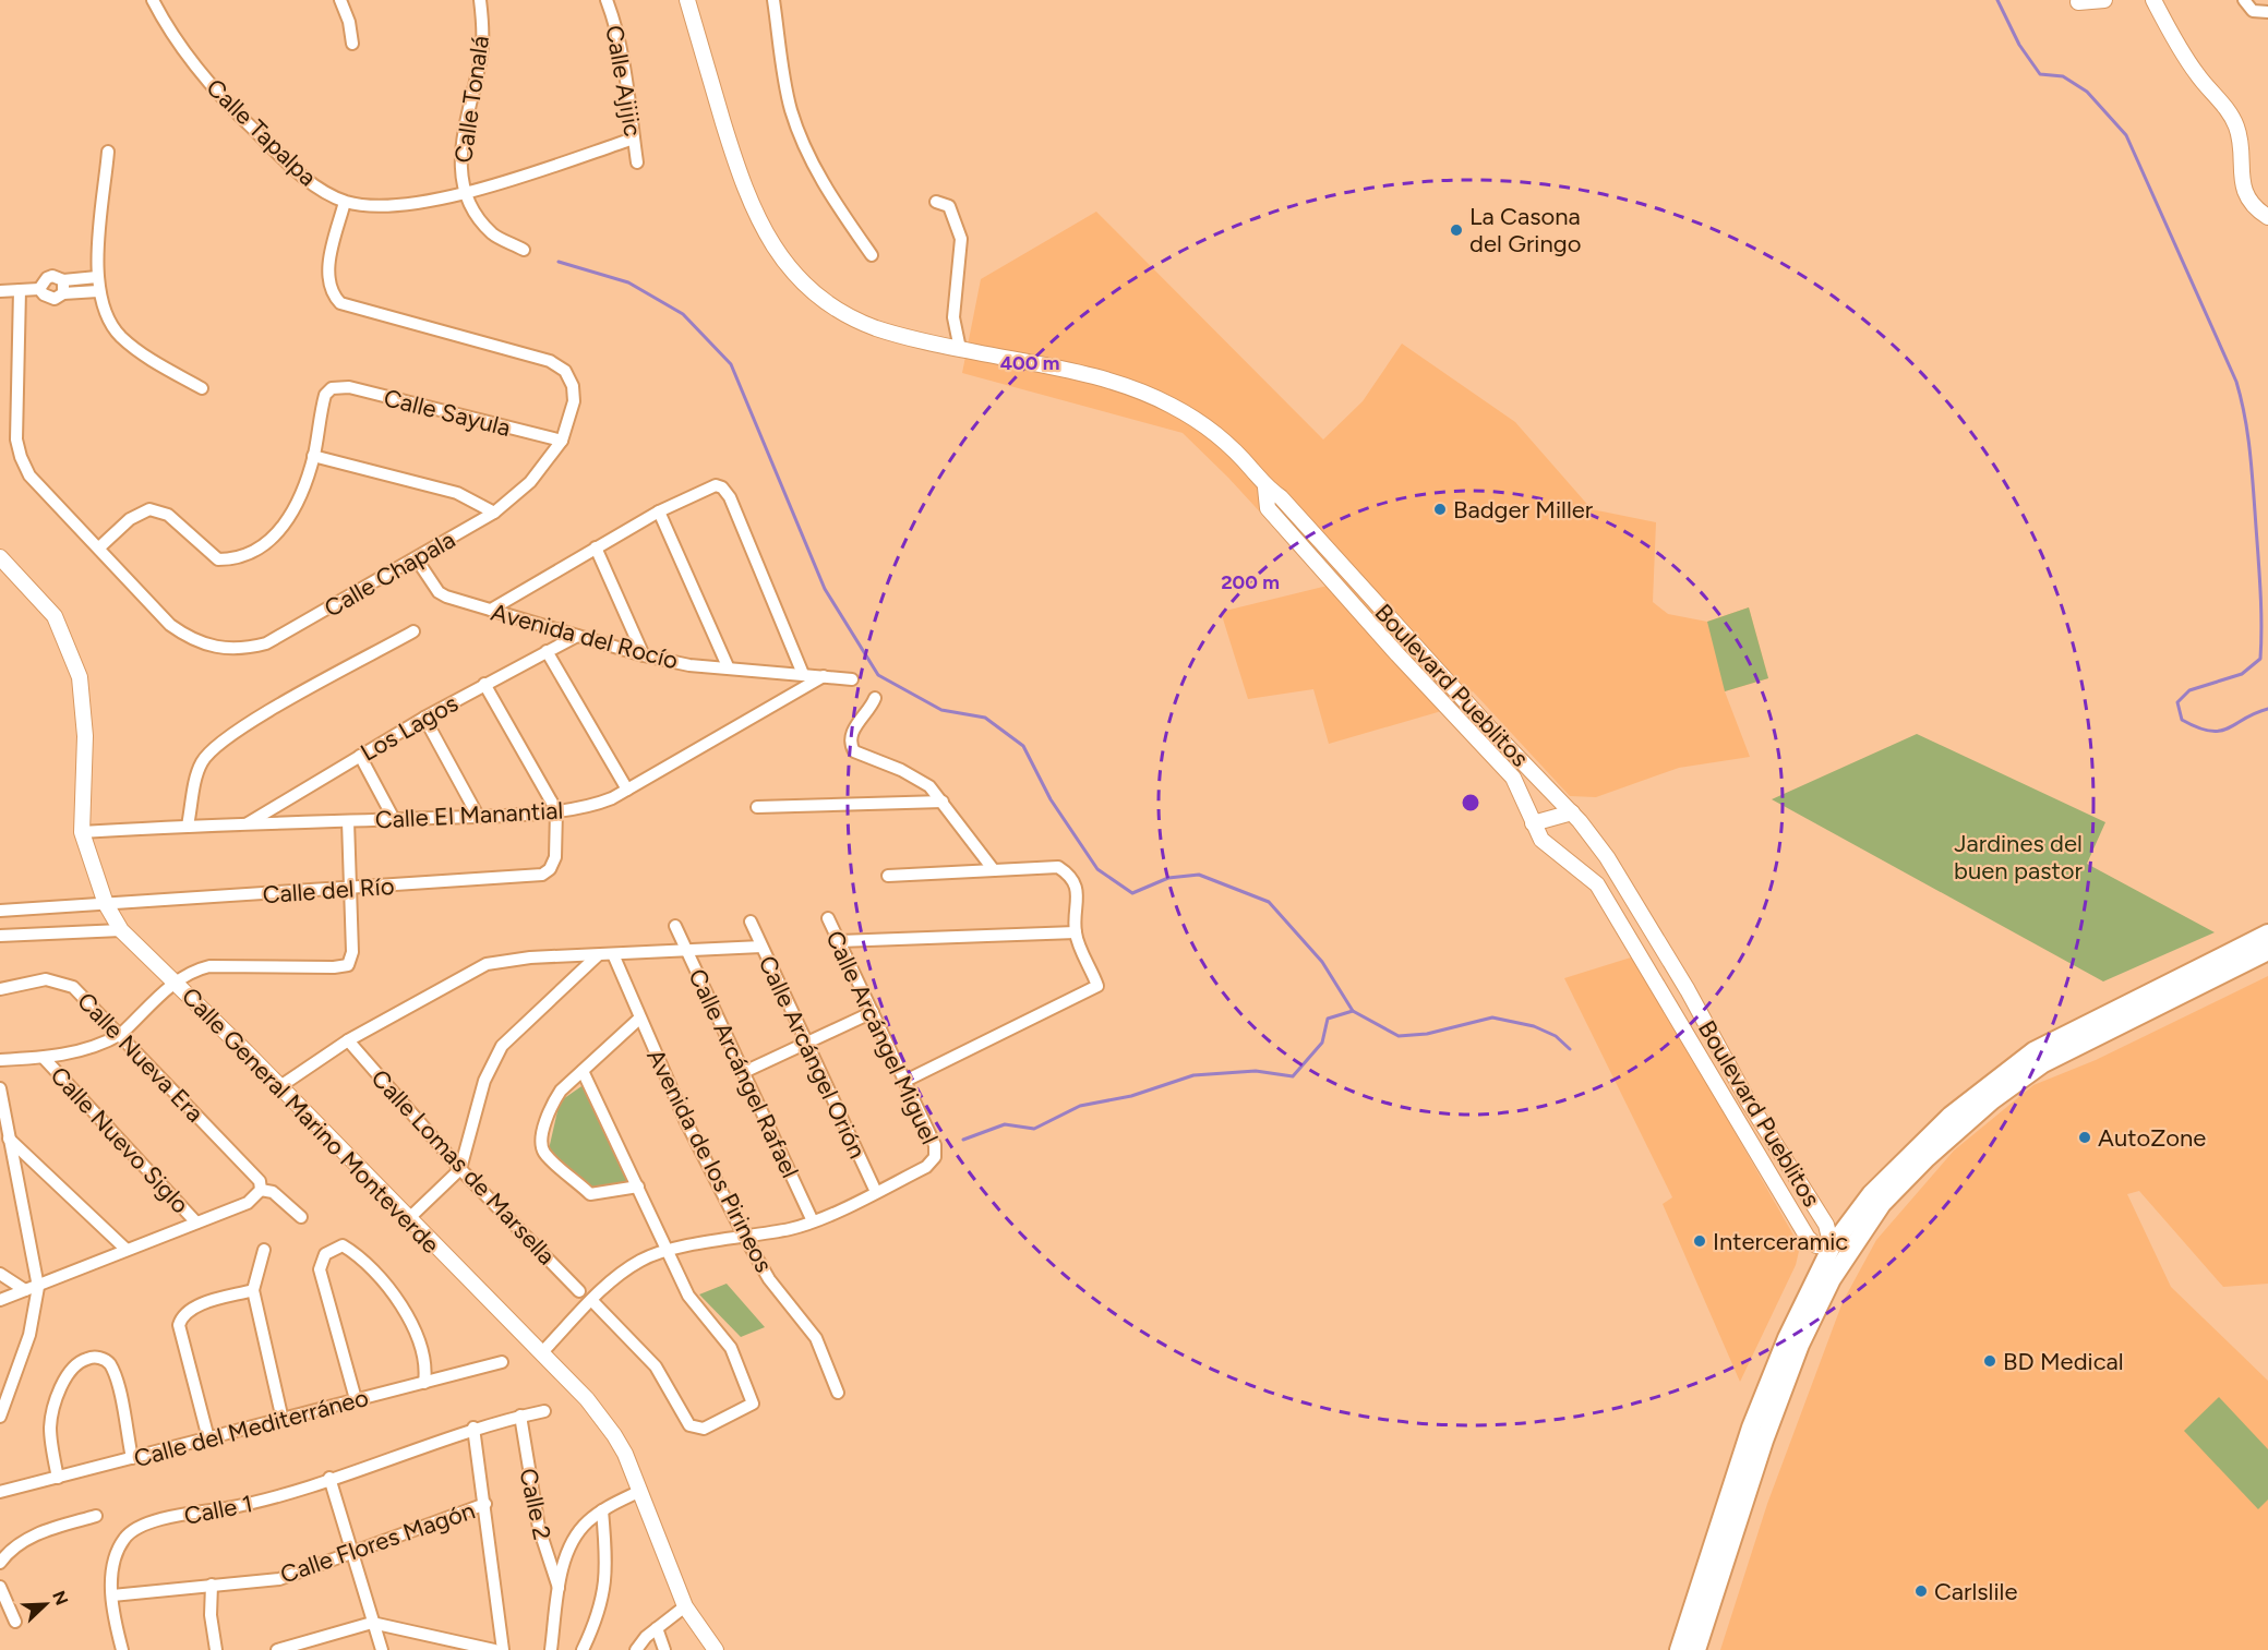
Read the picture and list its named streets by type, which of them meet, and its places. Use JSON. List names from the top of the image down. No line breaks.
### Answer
{"streets":{"street":["Calle Ajijic","Calle Tonalá","Calle Tapalpa","Calle Sayula","Calle Chapala","Avenida del Rocío","Boulevard Pueblitos","Los Lagos","Calle El Manantial","Calle del Río","Calle Arcángel Miguel","Calle Nueva Era","Calle Arcángel Orión","Calle Arcángel Rafael","Calle General Marino Monteverde","Calle Nuevo Siglo","Avenida de los Pirineos","Calle Lomas de Marsella","Calle del Mediterráneo","Calle 2","Calle 1","Calle Flores Magón"]},"crossings":[["Calle Ajijic","Calle Tapalpa"],["Calle Tonalá","Calle Tapalpa"],["Calle Tapalpa","Calle Chapala"],["Calle Sayula","Calle Chapala"],["Calle Chapala","Avenida del Rocío"],["Avenida del Rocío","Los Lagos"],["Avenida del Rocío","Calle El Manantial"],["Los Lagos","Calle El Manantial"],["Calle El Manantial","Calle del Río"],["Calle El Manantial","Calle General Marino Monteverde"],["Calle del Río","Calle General Marino Monteverde"],["Calle Arcángel Miguel","Calle Arcángel Orión"],["Calle 2","Calle 1"],["Calle 1","Calle Flores Magón"]],"parks":["Jardines del buen pastor"],"places":["La Casona del Gringo","Badger Miller","AutoZone","Interceramic","BD Medical","Carlslile"],"north":"top right","rings":["400 m","200 m"]}
